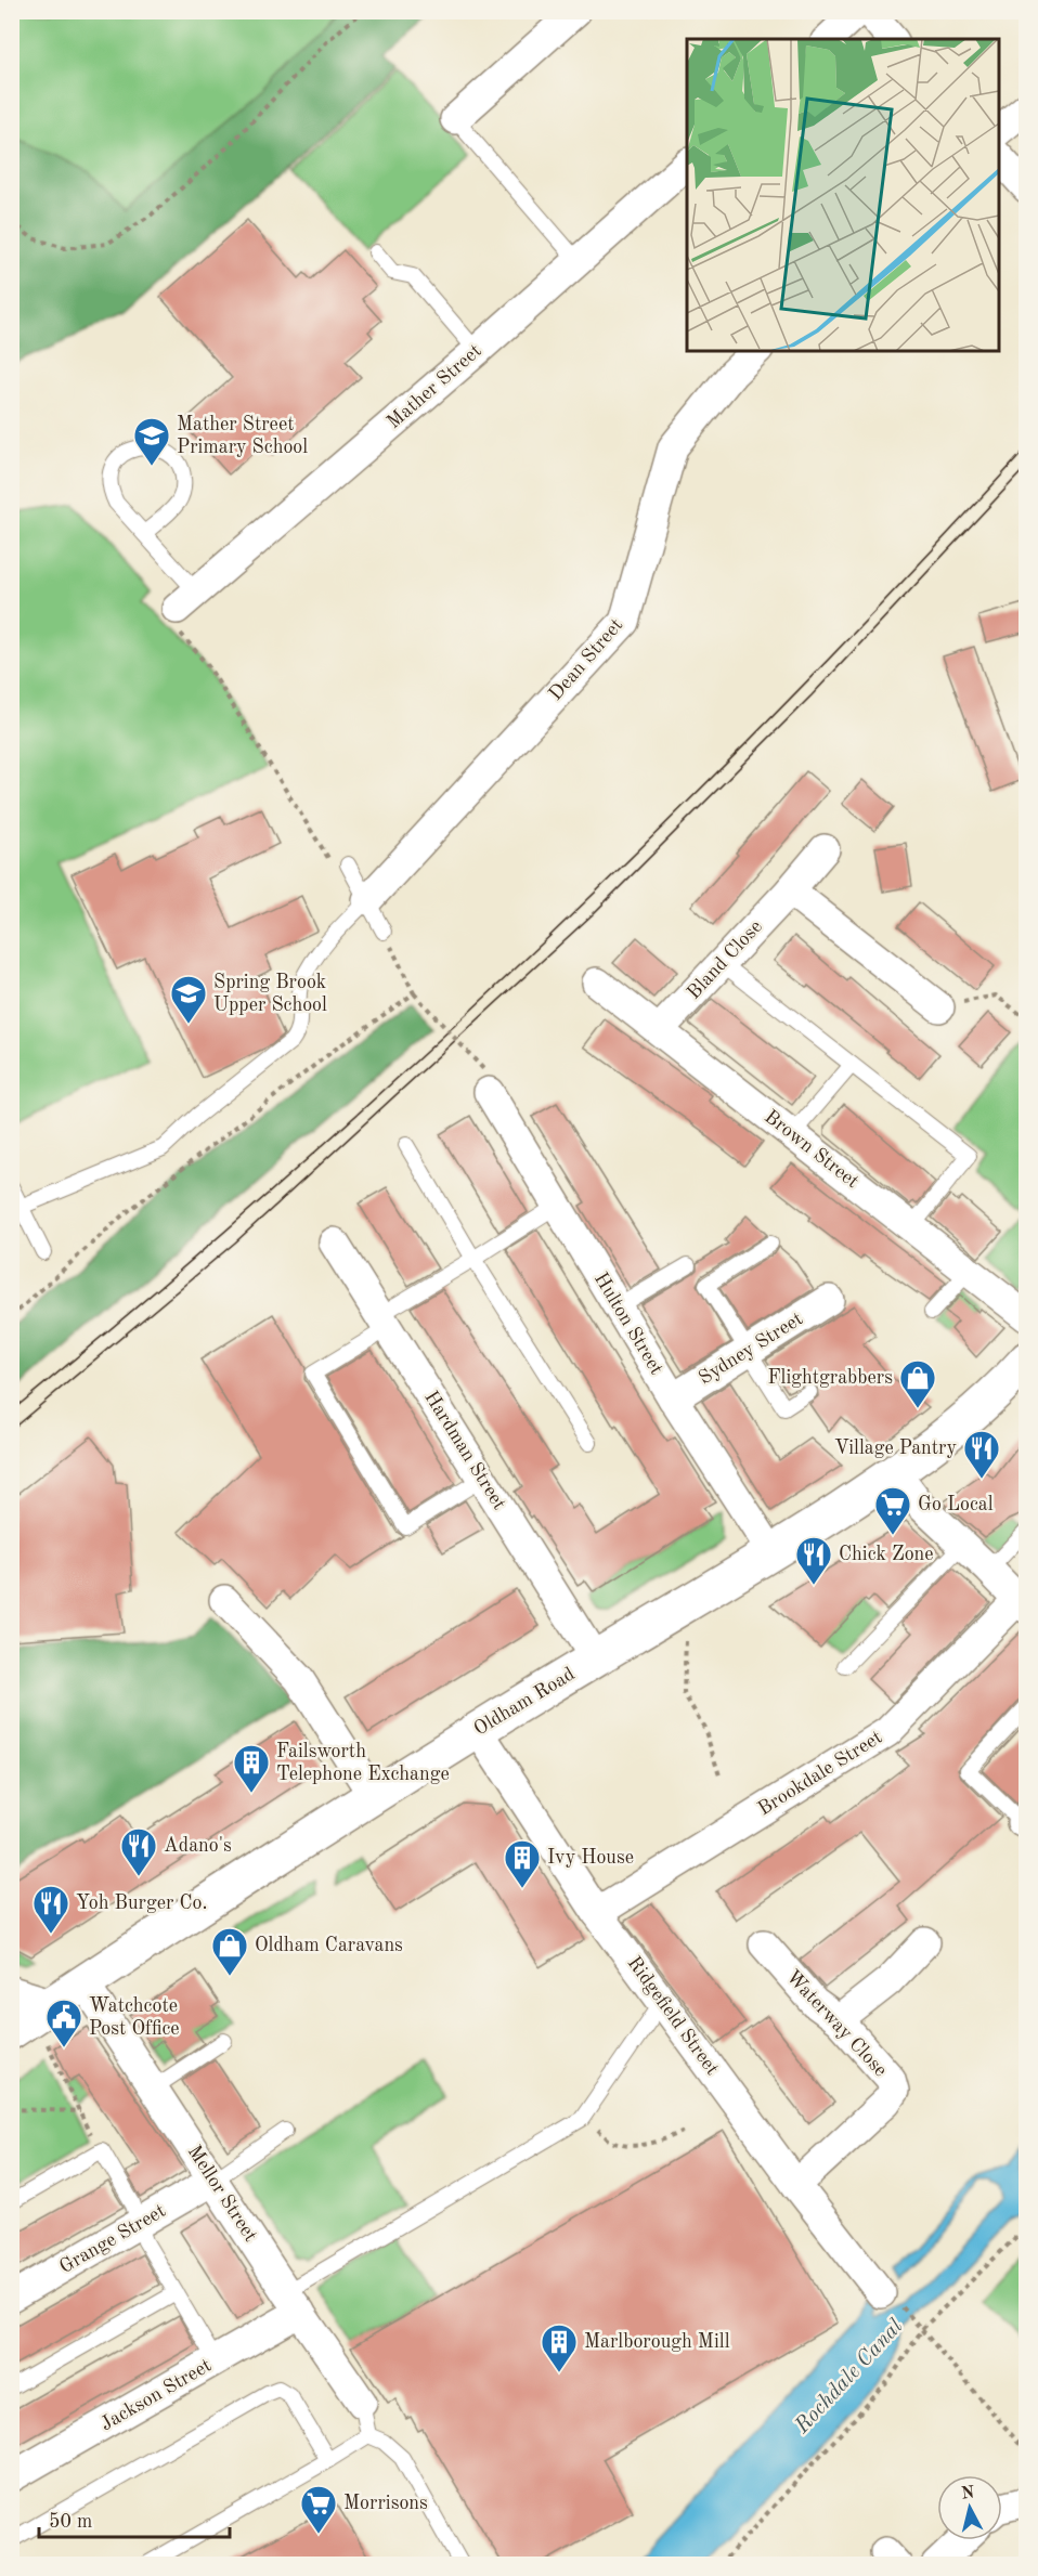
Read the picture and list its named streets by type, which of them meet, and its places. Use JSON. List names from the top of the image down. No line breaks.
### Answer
{"streets":{"highway":["Oldham Road"],"street":["Mather Street","Dean Street","Bland Close","Brown Street","Hulton Street","Sydney Street","Hardman Street","Brookdale Street","Ridgefield Street","Waterway Close","Mellor Street","Grange Street","Jackson Street"]},"crossings":[["Bland Close","Brown Street"],["Hulton Street","Sydney Street"],["Hulton Street","Oldham Road"],["Hardman Street","Oldham Road"],["Oldham Road","Ridgefield Street"],["Oldham Road","Mellor Street"],["Brookdale Street","Ridgefield Street"],["Ridgefield Street","Waterway Close"],["Mellor Street","Grange Street"],["Mellor Street","Jackson Street"]],"water":["Rochdale Canal"],"places":{"school or university":["Mather Street Primary School","Spring Brook Upper School"],"shop":["Flightgrabbers","Oldham Caravans"],"restaurant":["Village Pantry","Chick Zone","Adano's","Yoh Burger Co."],"supermarket":["Go Local","Morrisons"],"building":["Failsworth Telephone Exchange","Ivy House","Marlborough Mill"],"public building":["Watchcote Post Office"]},"scale_bar":"50 m","north":"top"}
